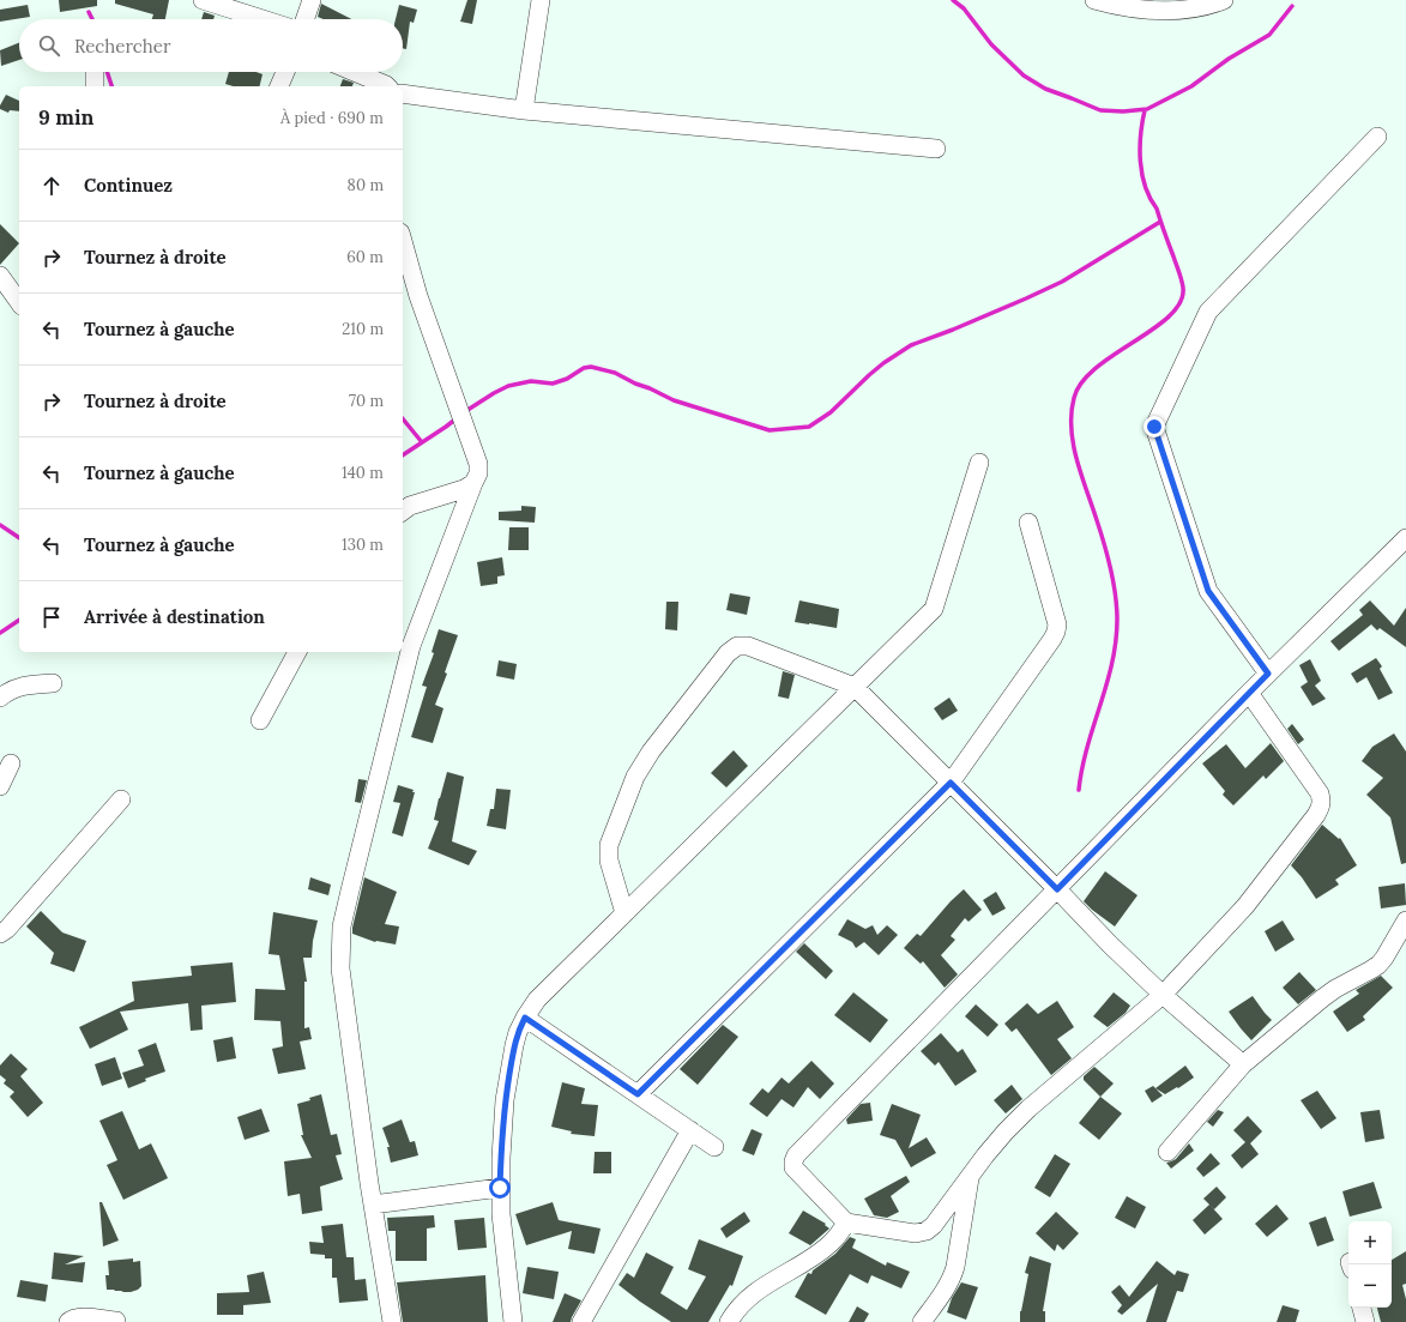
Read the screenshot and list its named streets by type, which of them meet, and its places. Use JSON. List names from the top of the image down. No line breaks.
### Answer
{"page":{"search":"Rechercher","heading":["9 min","À pied · 690 m"],"list":[["Continuez","80 m"],["Tournez à droite","60 m"],["Tournez à gauche","210 m"],["Tournez à droite","70 m"],["Tournez à gauche","140 m"],["Tournez à gauche","130 m"],"Arrivée à destination"],"map_buttons":["+","−"]}}
